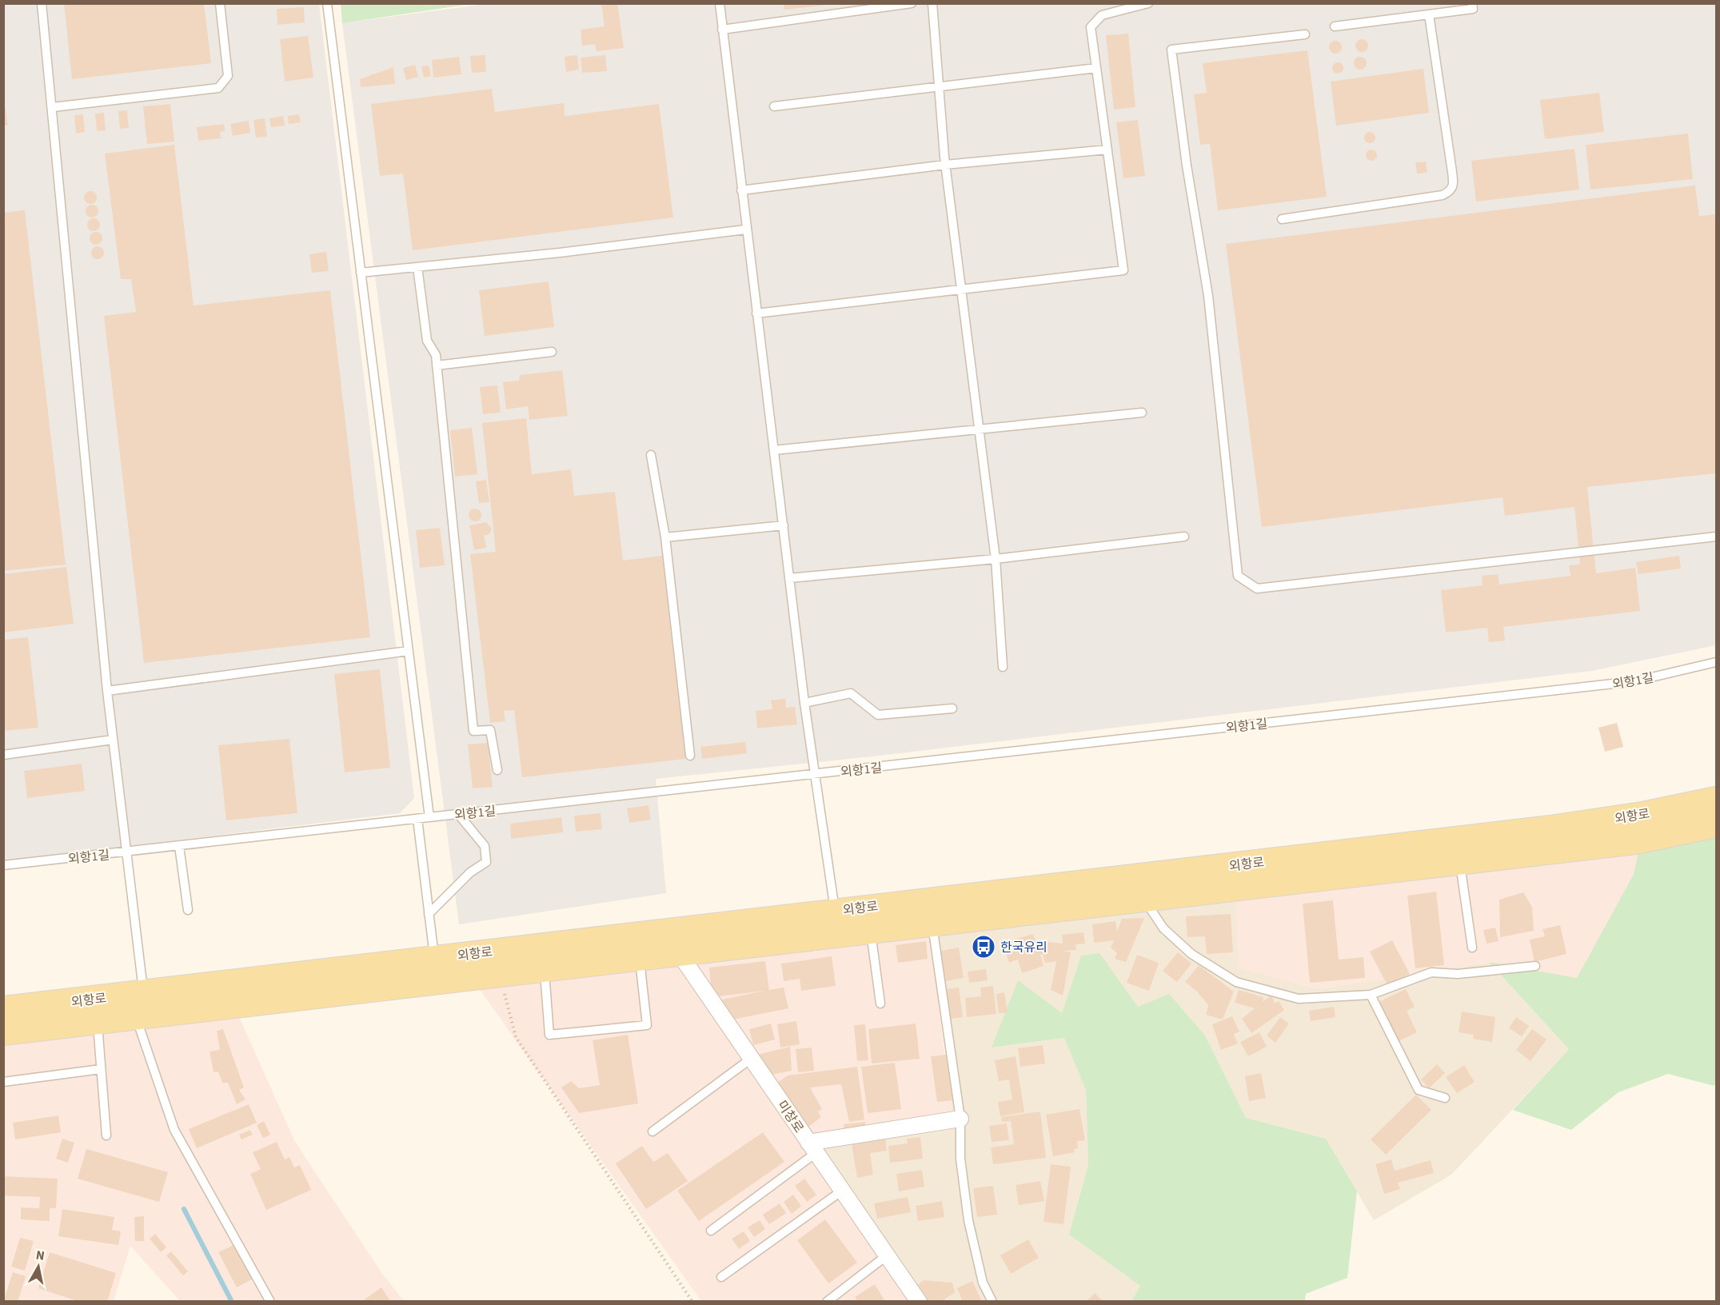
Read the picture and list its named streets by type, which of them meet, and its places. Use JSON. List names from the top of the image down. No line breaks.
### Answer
{"streets":{"main road":["외항로"],"street":["미창로"],"lane":["외항1길"]},"crossings":[["외항로","미창로"]],"places":{"bus stop":["한국유리"]},"north":"top"}
